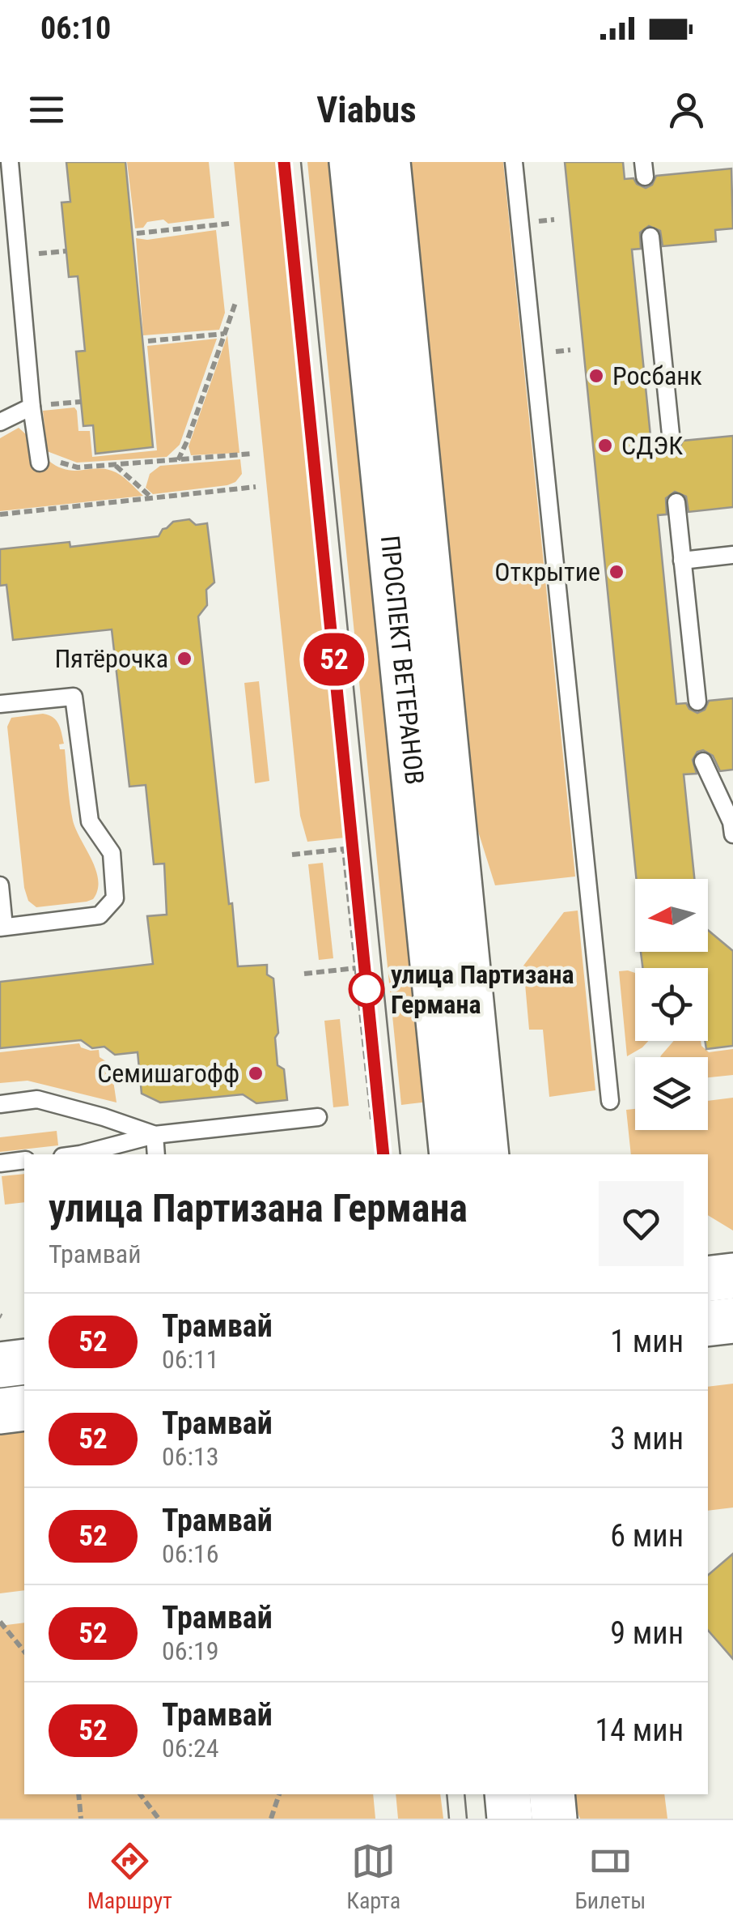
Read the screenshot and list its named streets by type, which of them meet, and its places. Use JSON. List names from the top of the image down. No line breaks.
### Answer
{"streets":{"main road":["ПРОСПЕКТ ВЕТЕРАНОВ"]},"places":["Росбанк","СДЭК","Открытие","Пятёрочка","улица Партизана Германа","Семишагофф"],"lines":["tram line 52"],"north":"left","page":{"status":"06:10","header":"Viabus","on_map":"52","heading":["улица Партизана Германа","Трамвай"],"list":[{"mark":"52","name":"Трамвай","note":"06:11","value":"1 мин"},{"mark":"52","name":"Трамвай","note":"06:13","value":"3 мин"},{"mark":"52","name":"Трамвай","note":"06:16","value":"6 мин"},{"mark":"52","name":"Трамвай","note":"06:19","value":"9 мин"},{"mark":"52","name":"Трамвай","note":"06:24","value":"14 мин"}],"tabs":["Маршрут","Карта","Билеты"]}}
